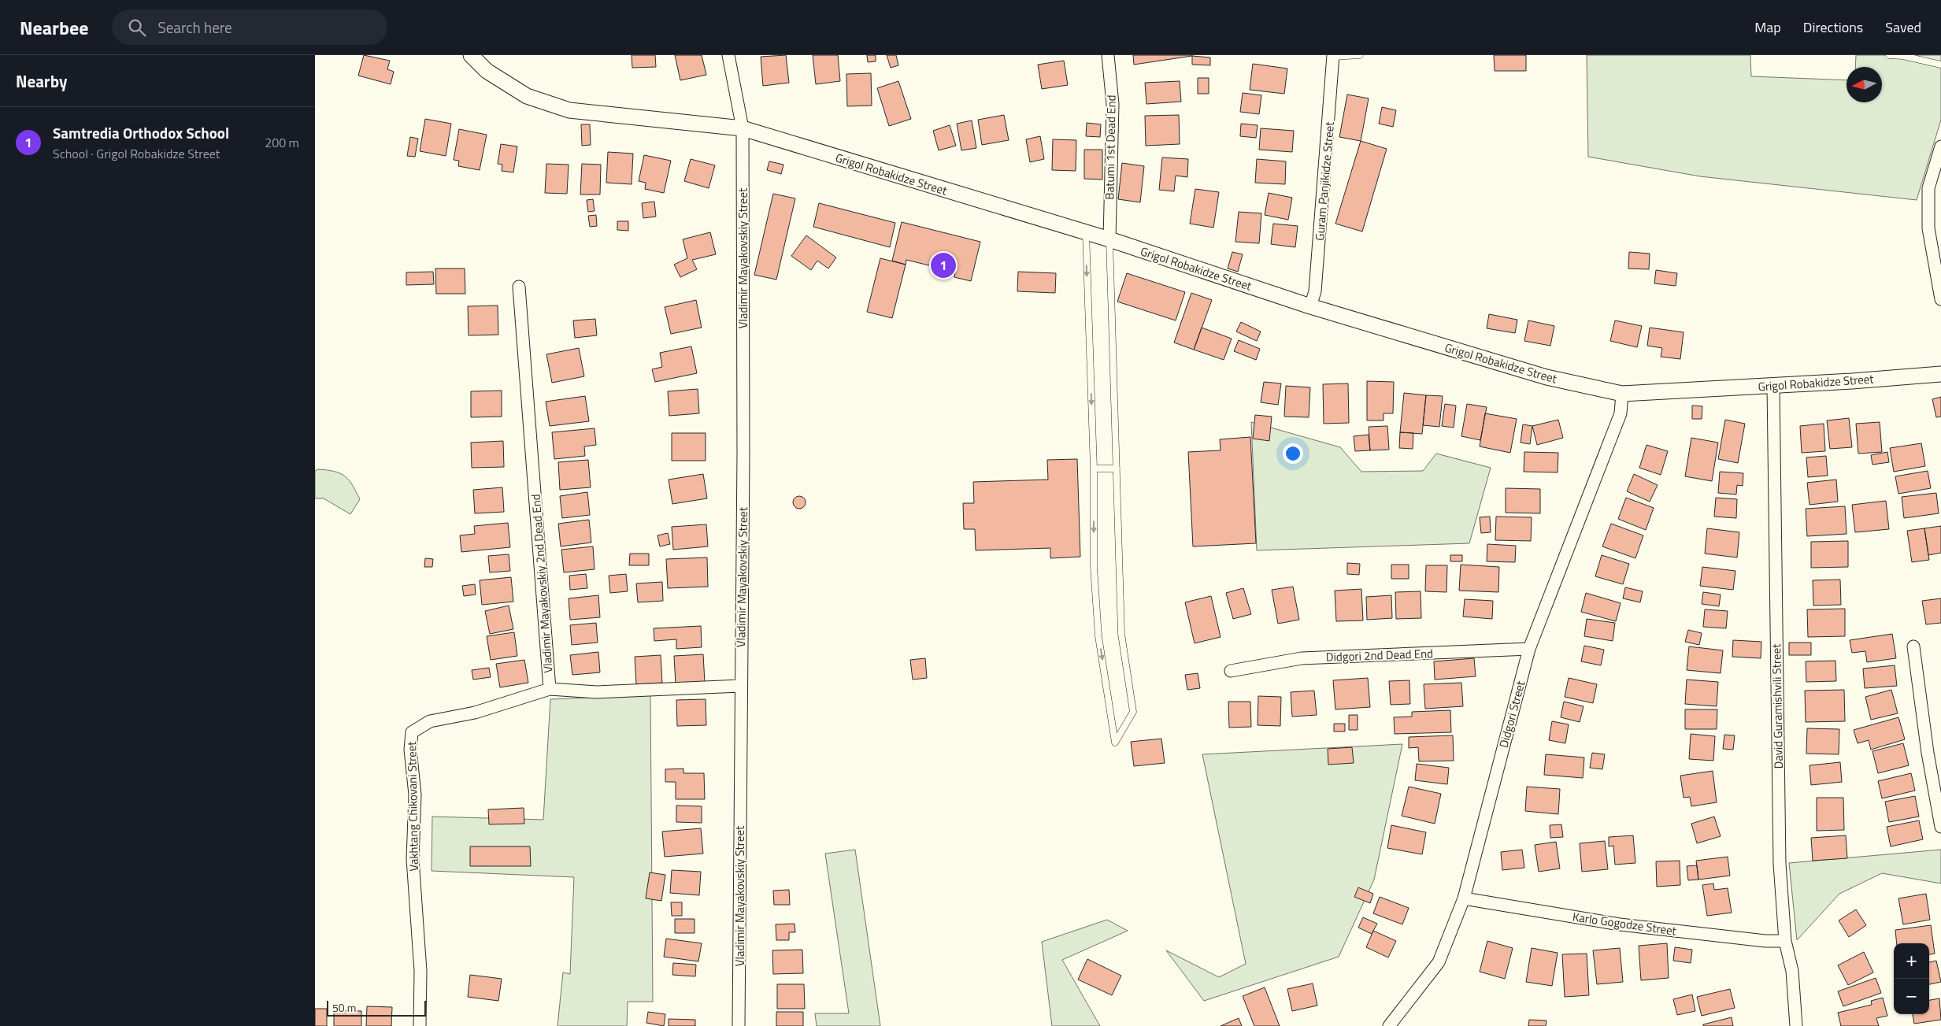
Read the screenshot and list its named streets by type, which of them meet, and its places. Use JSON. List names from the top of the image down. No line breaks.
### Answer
{"streets":{"street":["Batumi 1st Dead End","Grigol Robakidze Street","Guram Panjikidze Street","Vladimir Mayakovskiy Street","Vladimir Mayakovskiy 2nd Dead End","Didgori 2nd Dead End","David Guramishvili Street","Didgori Street","Vakhtang Chikovani Street","Karlo Gogodze Street"]},"crossings":[["Batumi 1st Dead End","Grigol Robakidze Street"],["Grigol Robakidze Street","Guram Panjikidze Street"],["Grigol Robakidze Street","Vladimir Mayakovskiy Street"],["Grigol Robakidze Street","David Guramishvili Street"],["Grigol Robakidze Street","Didgori Street"],["Vladimir Mayakovskiy Street","Vladimir Mayakovskiy 2nd Dead End"],["Vladimir Mayakovskiy 2nd Dead End","Vakhtang Chikovani Street"],["Didgori 2nd Dead End","Didgori Street"],["David Guramishvili Street","Karlo Gogodze Street"],["Didgori Street","Karlo Gogodze Street"]],"scale_bar":"50 m","north":"left","page":{"header":"Nearbee","search":"Search here","nav":["Map","Directions","Saved"],"heading":"Nearby","list":[{"mark":"1","name":"Samtredia Orthodox School","note":"School · Grigol Robakidze Street","value":"200 m"}],"pins":"1","map_buttons":["+","−"],"scale":"50 m"}}
